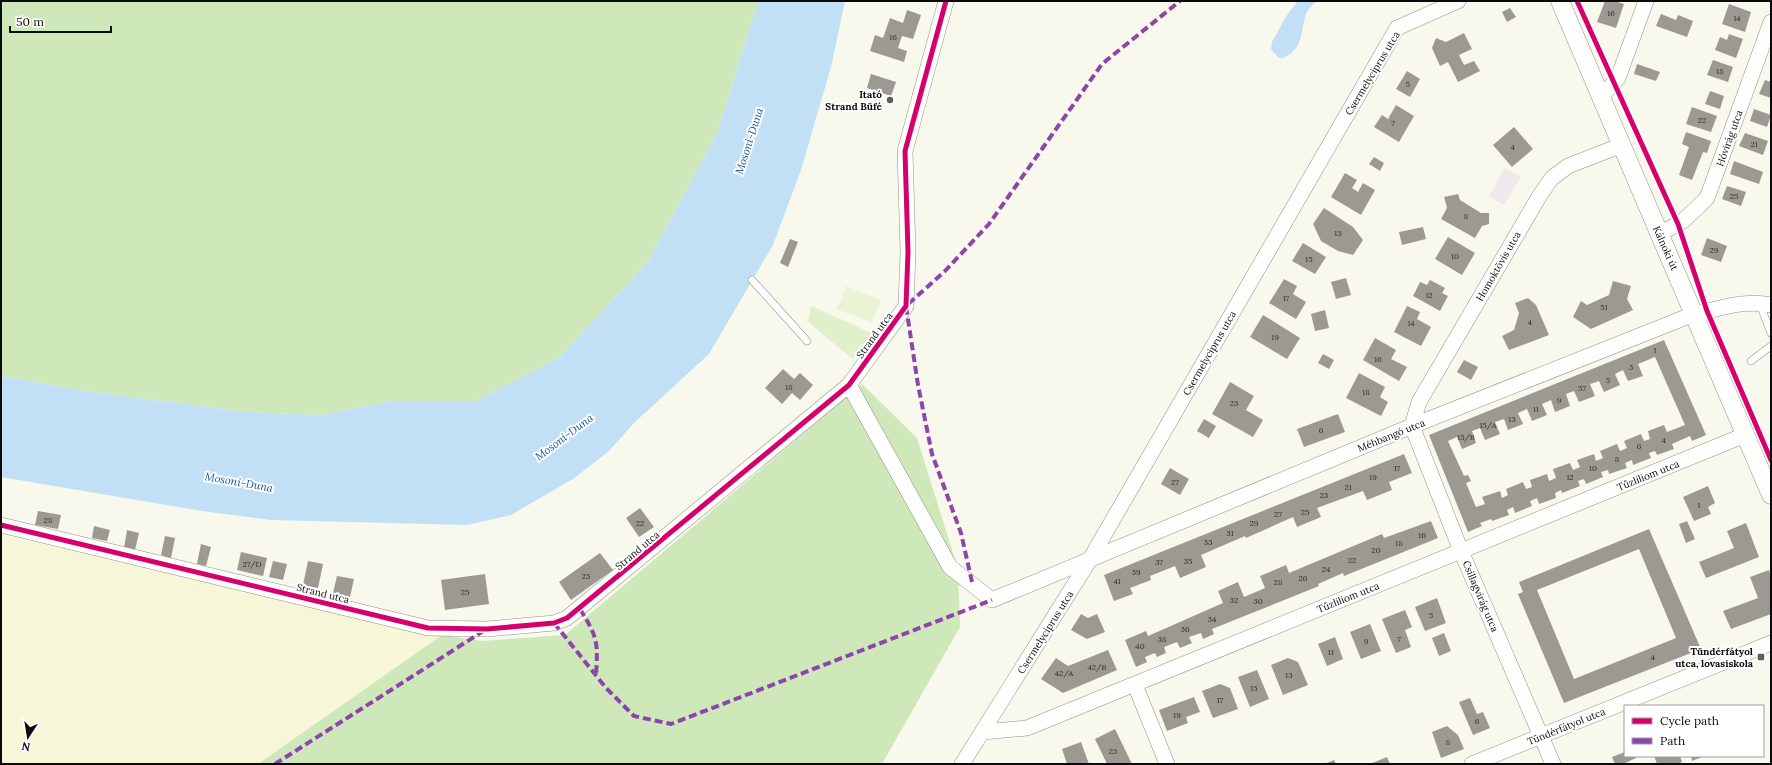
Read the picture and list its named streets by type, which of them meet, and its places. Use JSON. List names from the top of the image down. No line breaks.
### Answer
{"streets":{"street":["Csermelyciprus utca","Hóvirág utca","Kálnoki út","Homoktövis utca","Strand utca","Méhbangó utca","Tűzliliom utca","Csillagvirág utca","Tündérfátyol utca"]},"crossings":[["Csermelyciprus utca","Méhbangó utca"],["Csermelyciprus utca","Tűzliliom utca"],["Hóvirág utca","Kálnoki út"],["Kálnoki út","Homoktövis utca"],["Kálnoki út","Méhbangó utca"],["Kálnoki út","Tűzliliom utca"],["Homoktövis utca","Méhbangó utca"],["Homoktövis utca","Csillagvirág utca"],["Strand utca","Méhbangó utca"],["Méhbangó utca","Csillagvirág utca"],["Tűzliliom utca","Csillagvirág utca"],["Csillagvirág utca","Tündérfátyol utca"]],"water":["Mosoni-Duna"],"places":{"other":["Itató Strand Büfé"],"transit":["Tündérfátyol utca, lovasiskola"]},"house_numbers":["16","14","16","18","5","22","7","21","4","25","8","13","29","10","15","12","17","51","4","14","19","1","16","3","5","18","57","18","9","23","11","13","15/A","6","15/B","4","6","8","17","10","19","12","27","21","23","1","25","27","28","22","29","31","16","33","18","20","22","35","37","27/D","24","39","23","26","41","28","25","32","30","5","34","36","38","7","9","40","11","4","42/B","42/A","13","15","17","19","6","8","23"],"legend":["Cycle path","Path"],"scale_bar":"50 m","north":"bottom"}
